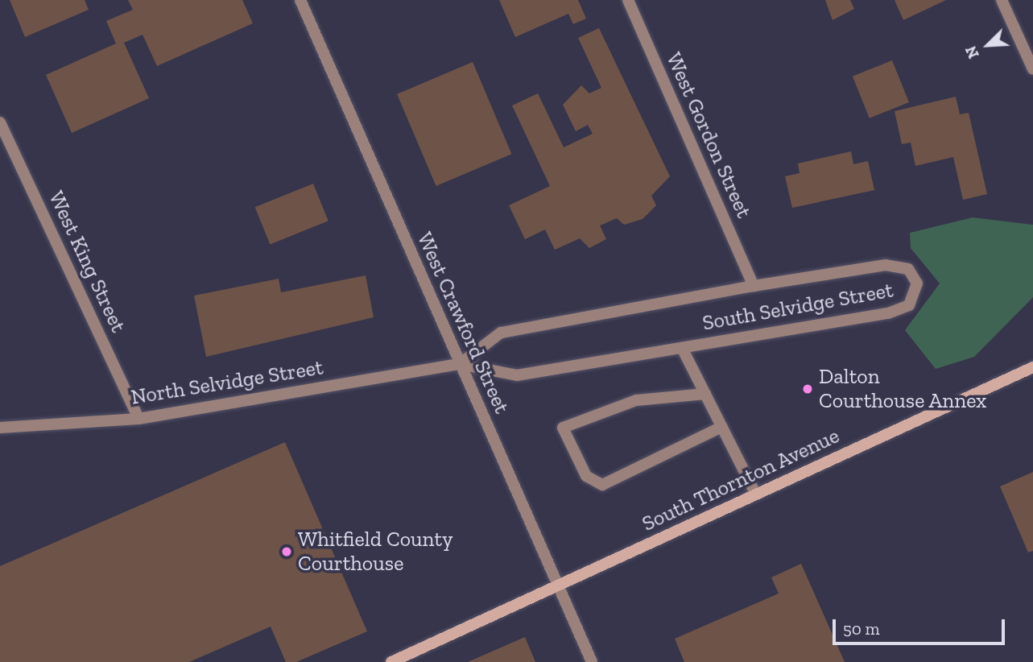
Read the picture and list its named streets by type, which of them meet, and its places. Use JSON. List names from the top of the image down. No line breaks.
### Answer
{"streets":{"main road":["South Thornton Avenue"],"street":["West Gordon Street","West King Street","South Selvidge Street","West Crawford Street","North Selvidge Street"]},"crossings":[["West Gordon Street","South Selvidge Street"],["West King Street","North Selvidge Street"],["South Selvidge Street","West Crawford Street"],["South Selvidge Street","North Selvidge Street"],["West Crawford Street","North Selvidge Street"],["West Crawford Street","South Thornton Avenue"]],"places":["Dalton Courthouse Annex","Whitfield County Courthouse"],"scale_bar":"50 m","north":"bottom left"}
